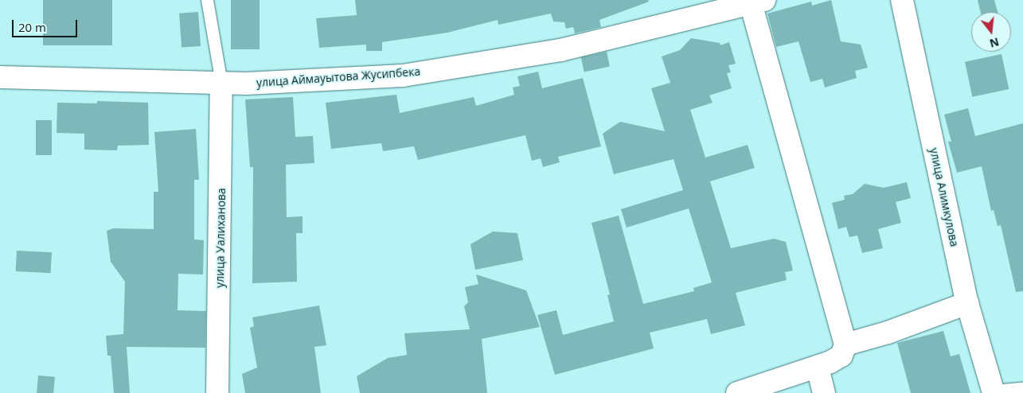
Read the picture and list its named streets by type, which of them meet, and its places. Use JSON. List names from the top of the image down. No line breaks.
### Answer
{"streets":{"street":["улица Аймауытова Жусипбека","улица Алимкулова","улица Уалиханова"]},"crossings":[["улица Аймауытова Жусипбека","улица Уалиханова"]],"scale_bar":"20 m","north":"bottom"}
